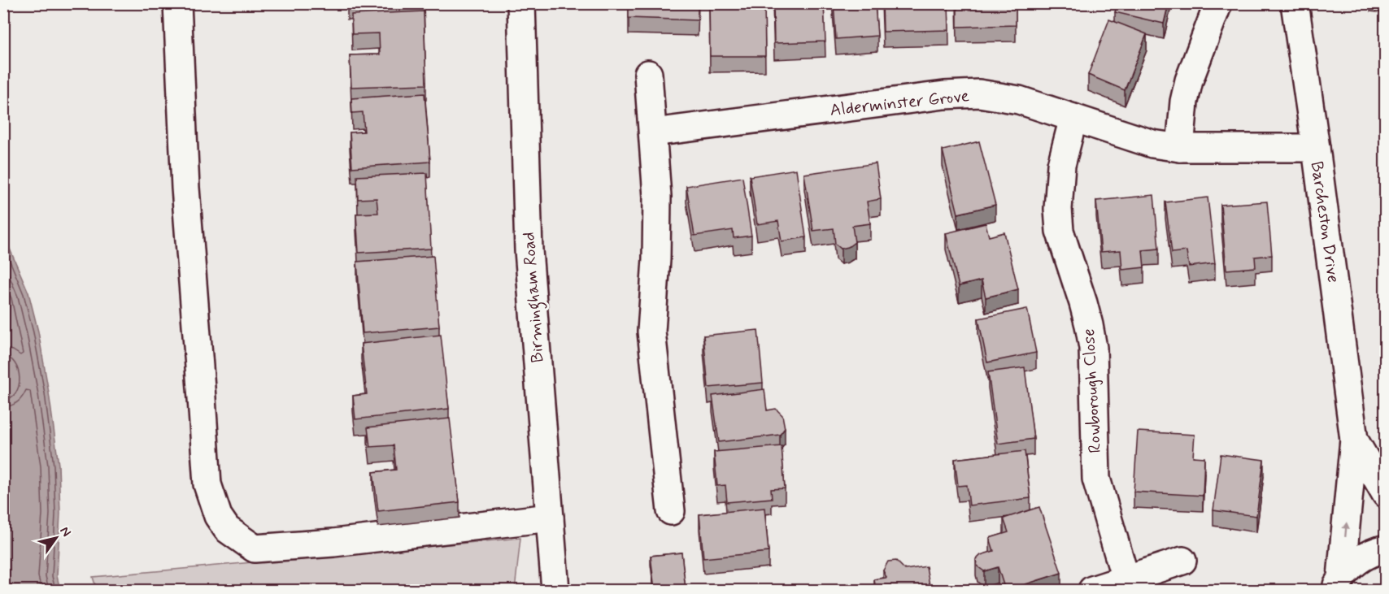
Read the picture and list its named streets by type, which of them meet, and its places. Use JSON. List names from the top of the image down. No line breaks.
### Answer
{"streets":{"main road":["Alderminster Grove","Barcheston Drive","Birmingham Road","Rowborough Close"]},"crossings":[["Alderminster Grove","Barcheston Drive"],["Alderminster Grove","Rowborough Close"]],"north":"top right"}
